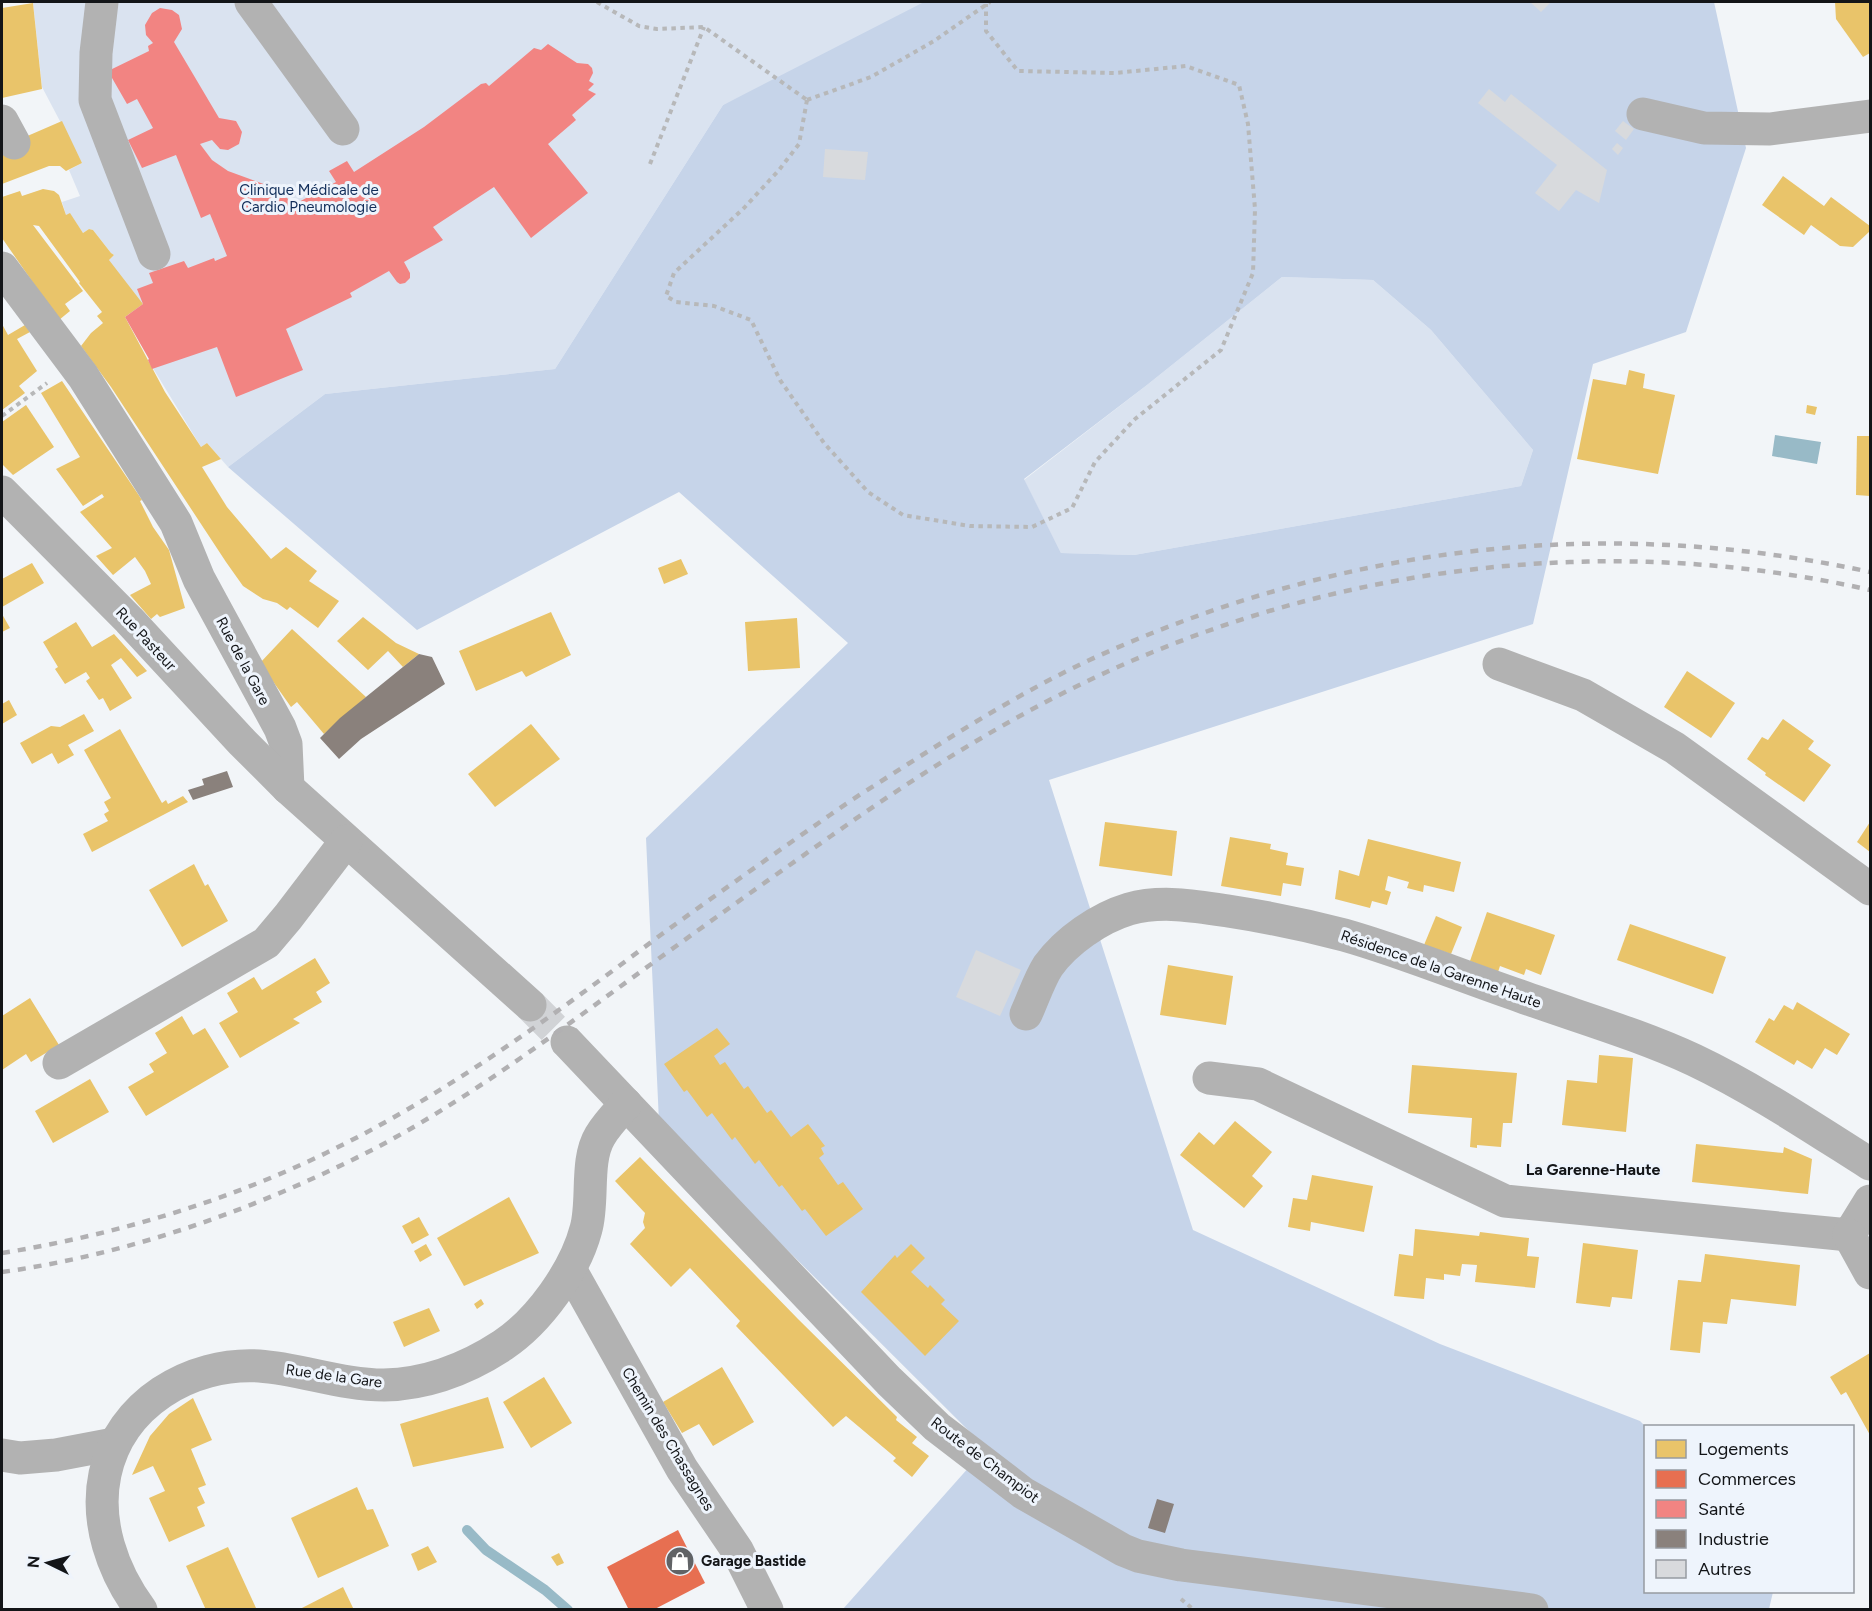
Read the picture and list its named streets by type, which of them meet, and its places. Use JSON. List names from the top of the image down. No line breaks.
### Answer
{"streets":{"street":["Rue Pasteur","Rue de la Gare","Résidence de la Garenne Haute","Chemin des Chassagnes","Route de Champiot"]},"crossings":[["Rue Pasteur","Rue de la Gare"],["Rue de la Gare","Chemin des Chassagnes"],["Rue de la Gare","Route de Champiot"]],"districts":["La Garenne-Haute"],"parks":["Clinique Médicale de Cardio Pneumologie"],"places":{"shop":["Garage Bastide"]},"legend":["Logements","Commerces","Santé","Industrie","Autres"],"north":"left"}
